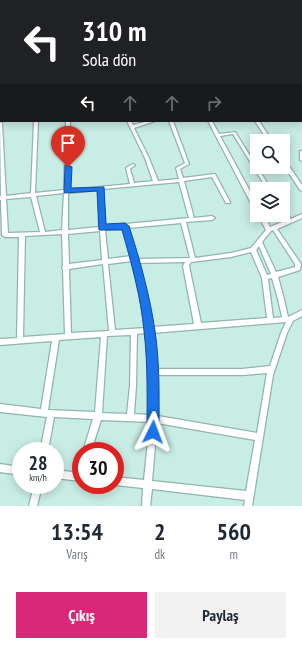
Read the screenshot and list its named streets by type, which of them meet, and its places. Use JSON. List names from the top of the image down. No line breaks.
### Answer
{"page":{"turn":["310 m","Sola dön"],"speed":"28 km/h","limit":"30","eta":["13:54","Varış","2","dk","560","m"],"buttons":["Çıkış","Paylaş"]}}
